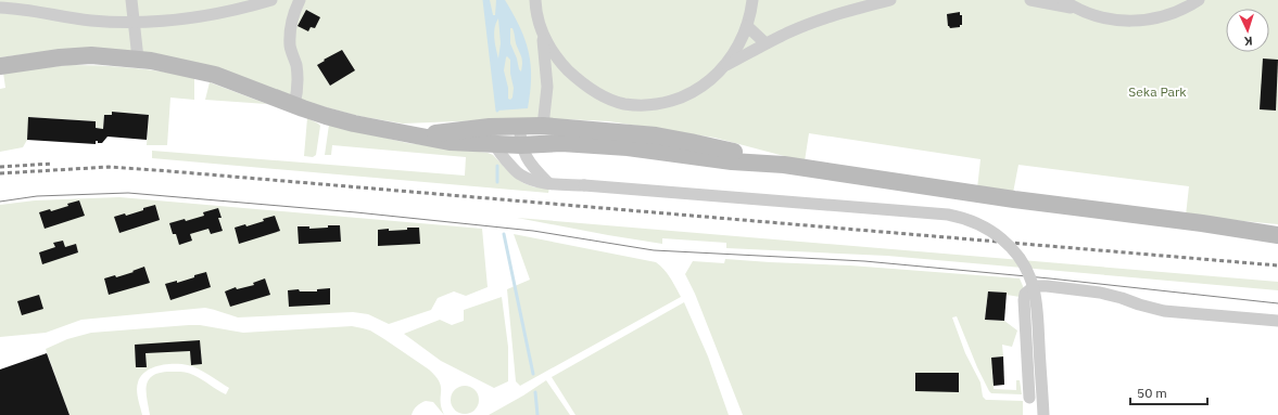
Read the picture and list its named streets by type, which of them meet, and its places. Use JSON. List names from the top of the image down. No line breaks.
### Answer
{"parks":["Seka Park"],"scale_bar":"50 m","north":"bottom"}
